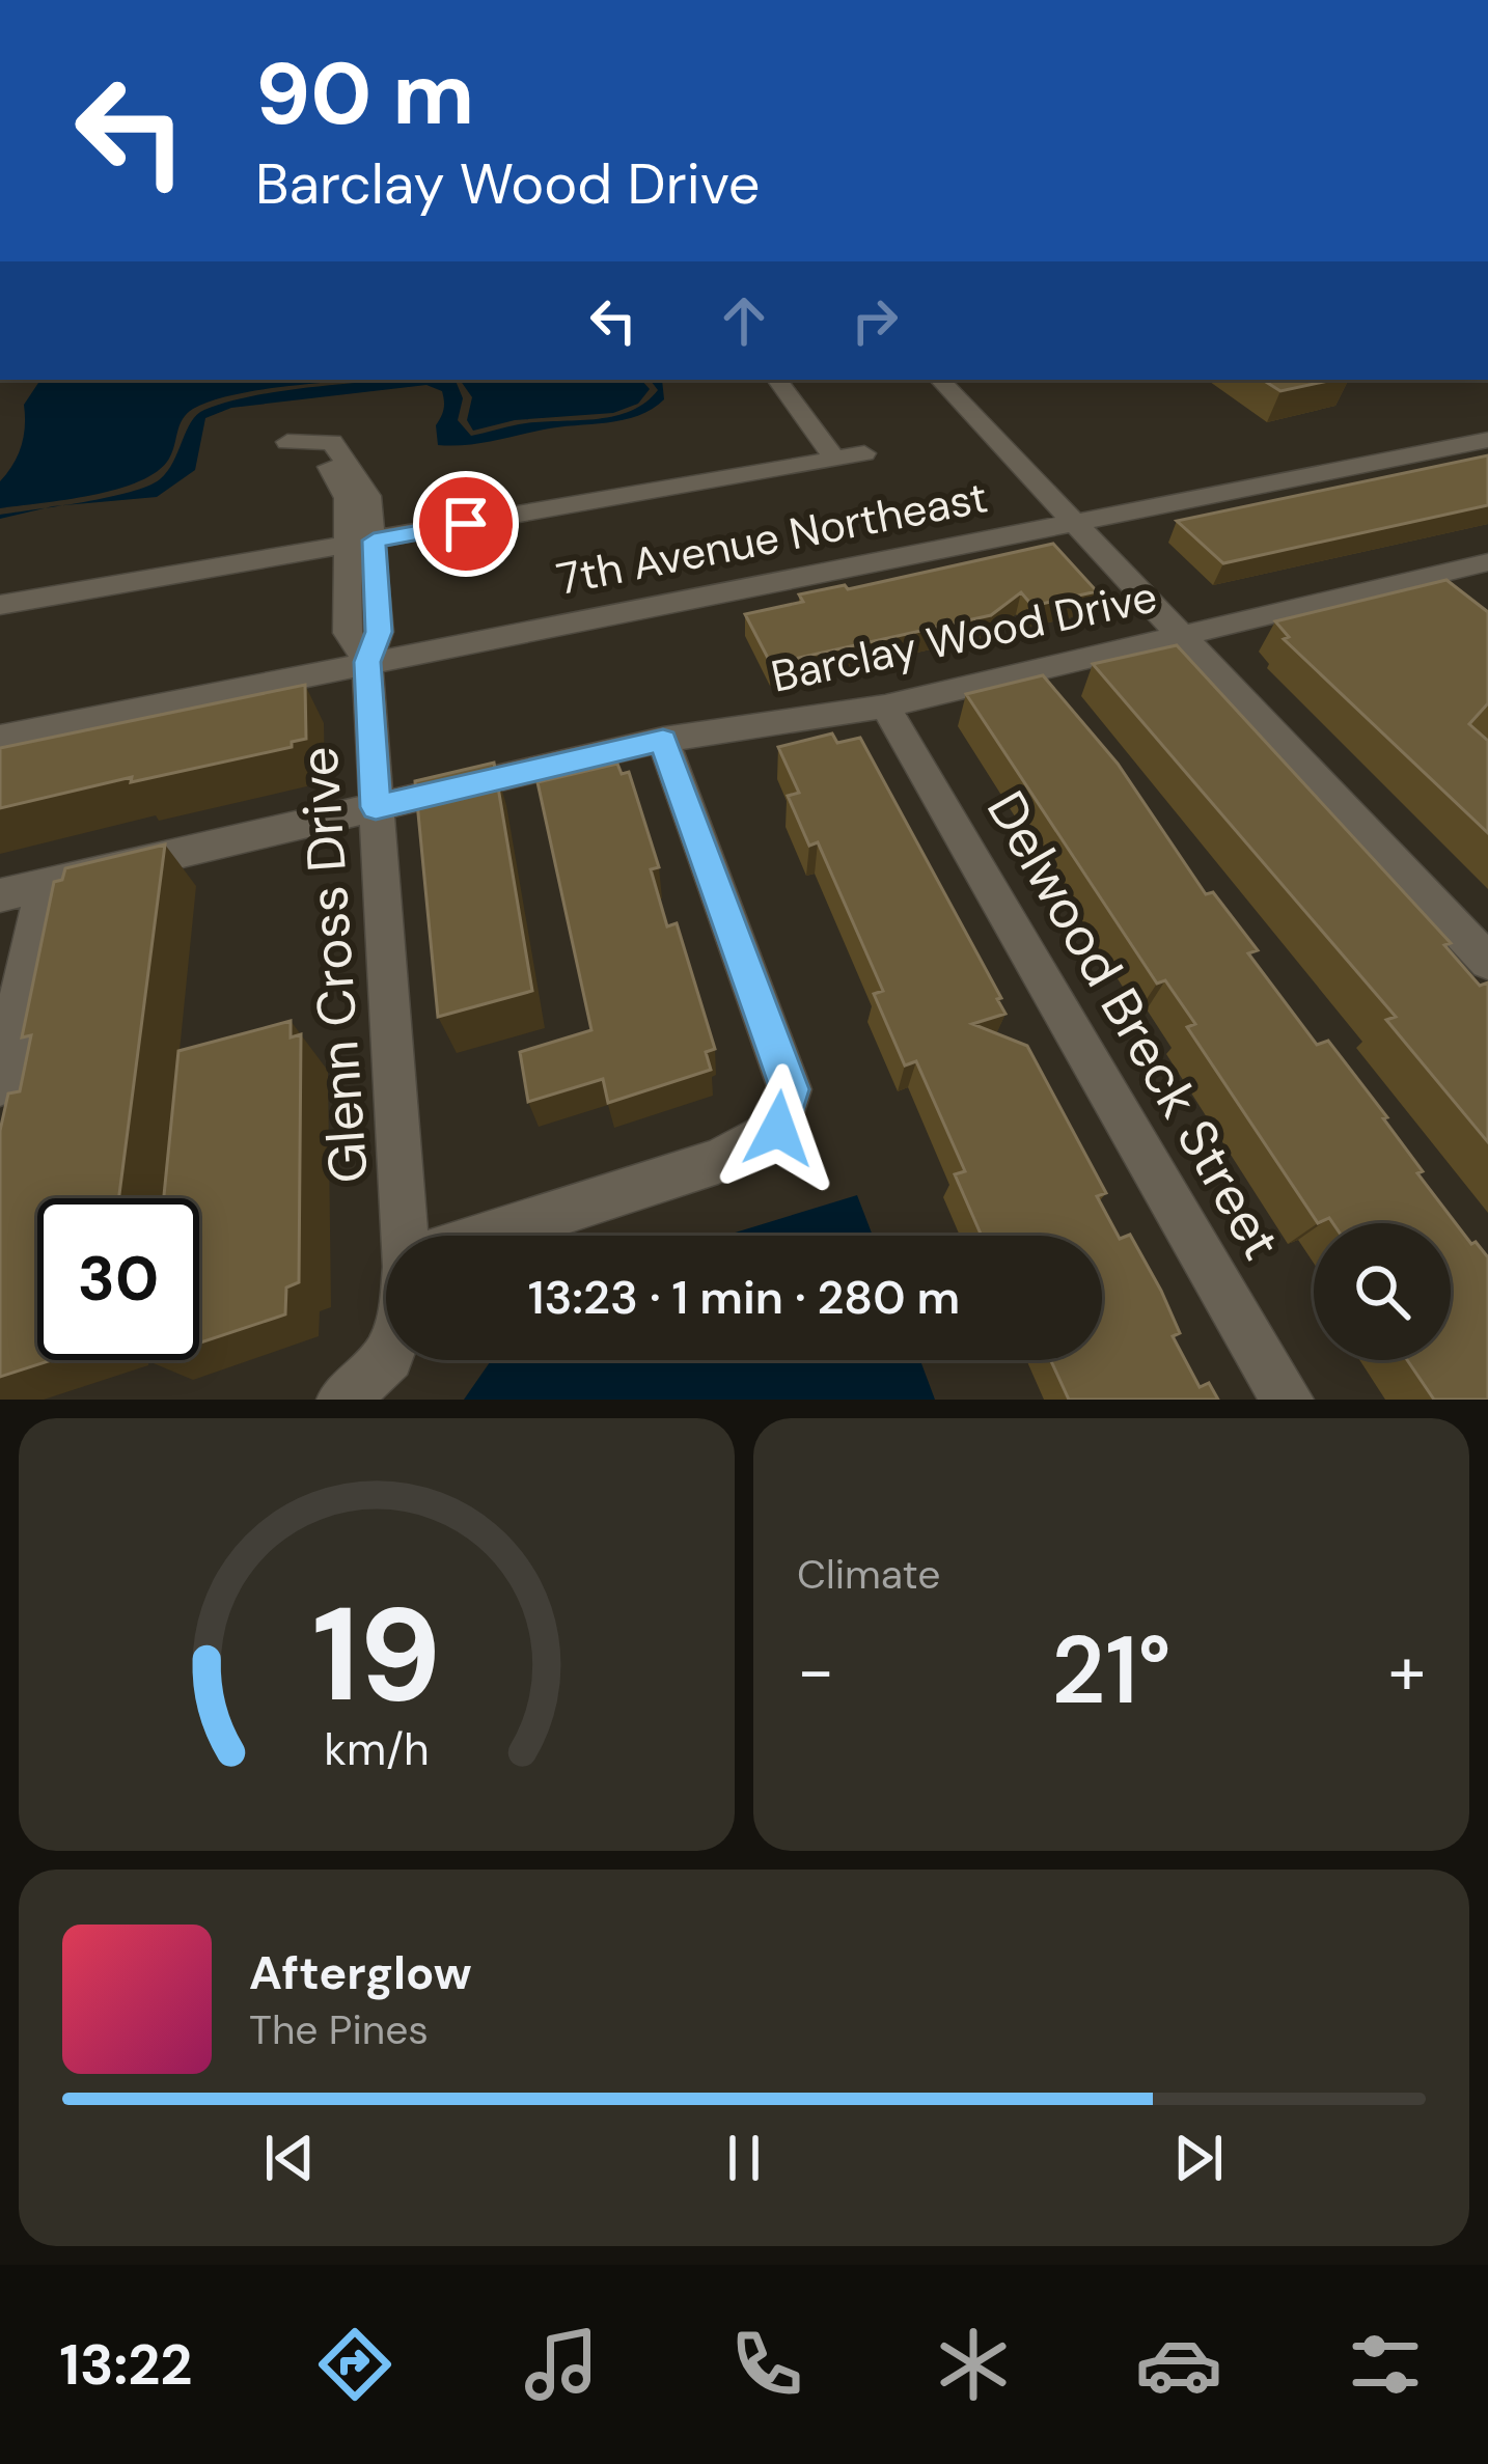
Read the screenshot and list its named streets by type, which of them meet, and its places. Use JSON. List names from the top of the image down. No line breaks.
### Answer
{"streets":{"street":["7th Avenue Northeast","Barclay Wood Drive","Glenn Cross Drive","Delwood Breck Street"]},"crossings":[["7th Avenue Northeast","Glenn Cross Drive"],["Barclay Wood Drive","Glenn Cross Drive"],["Barclay Wood Drive","Delwood Breck Street"]],"page":{"turn":["90 m","Barclay Wood Drive"],"limit":"30","trip":"13:23 · 1 min · 280 m","tile":"Climate","heat":["−","21°","+"],"song":["Afterglow","The Pines"],"tabs":"13:22","gauge":["19","km/h"]}}
